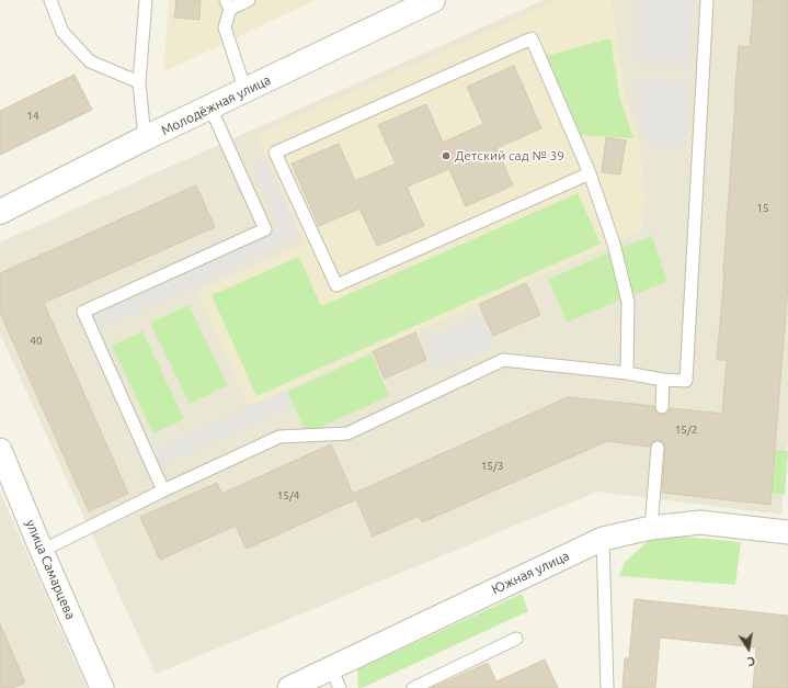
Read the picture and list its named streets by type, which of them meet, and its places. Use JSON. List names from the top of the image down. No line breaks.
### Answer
{"streets":{"street":["Молодёжная улица","улица Самарцева","Южная улица"]},"places":["Детский сад № 39"],"house_numbers":["14","15","40","15/2","15/3","15/4"],"north":"bottom"}
